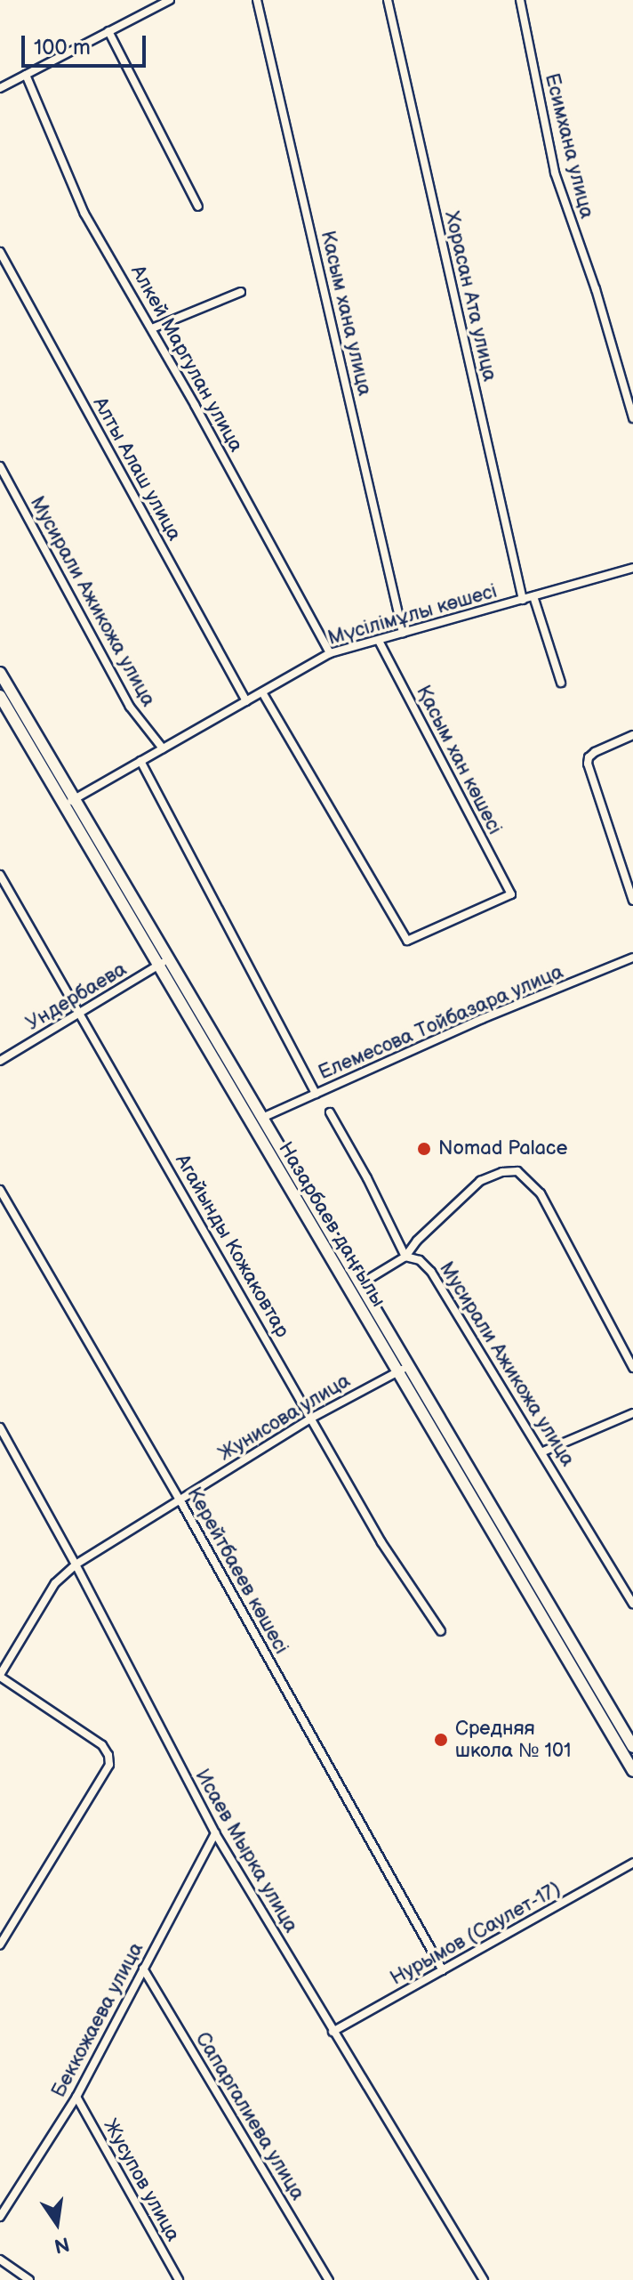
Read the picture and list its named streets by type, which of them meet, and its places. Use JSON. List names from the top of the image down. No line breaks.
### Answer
{"streets":{"main road":["Назарбаев даңғылы"],"street":["Есимхана улица","Хорасан Ата улица","Касым хана улица","Алкей Маргулан улица","Алты Алаш улица","Мусирали Ажикожа улица","Мүсілімұлы көшесі","Қасым хан көшесі","Ундербаева","Елемесова Тойбазара улица","Агайынды Кожаковтар","Жунисова улица","Керейтбаеев көшесі","Исаев Мырка улица","Нурымов (Саулет-17)","Беккожаева улица","Сапаргалиева улица","Жусупов улица"]},"crossings":[["Хорасан Ата улица","Мүсілімұлы көшесі"],["Касым хана улица","Мүсілімұлы көшесі"],["Алкей Маргулан улица","Мүсілімұлы көшесі"],["Алты Алаш улица","Мүсілімұлы көшесі"],["Мусирали Ажикожа улица","Мүсілімұлы көшесі"],["Мүсілімұлы көшесі","Қасым хан көшесі"],["Мүсілімұлы көшесі","Назарбаев даңғылы"],["Ундербаева","Назарбаев даңғылы"],["Ундербаева","Агайынды Кожаковтар"],["Елемесова Тойбазара улица","Назарбаев даңғылы"],["Назарбаев даңғылы","Жунисова улица"],["Агайынды Кожаковтар","Жунисова улица"],["Жунисова улица","Керейтбаеев көшесі"],["Жунисова улица","Исаев Мырка улица"],["Керейтбаеев көшесі","Нурымов (Саулет-17)"],["Исаев Мырка улица","Нурымов (Саулет-17)"],["Исаев Мырка улица","Беккожаева улица"],["Беккожаева улица","Сапаргалиева улица"],["Беккожаева улица","Жусупов улица"]],"places":["Nomad Palace","Средняя школа № 101"],"scale_bar":"100 m","north":"bottom"}
